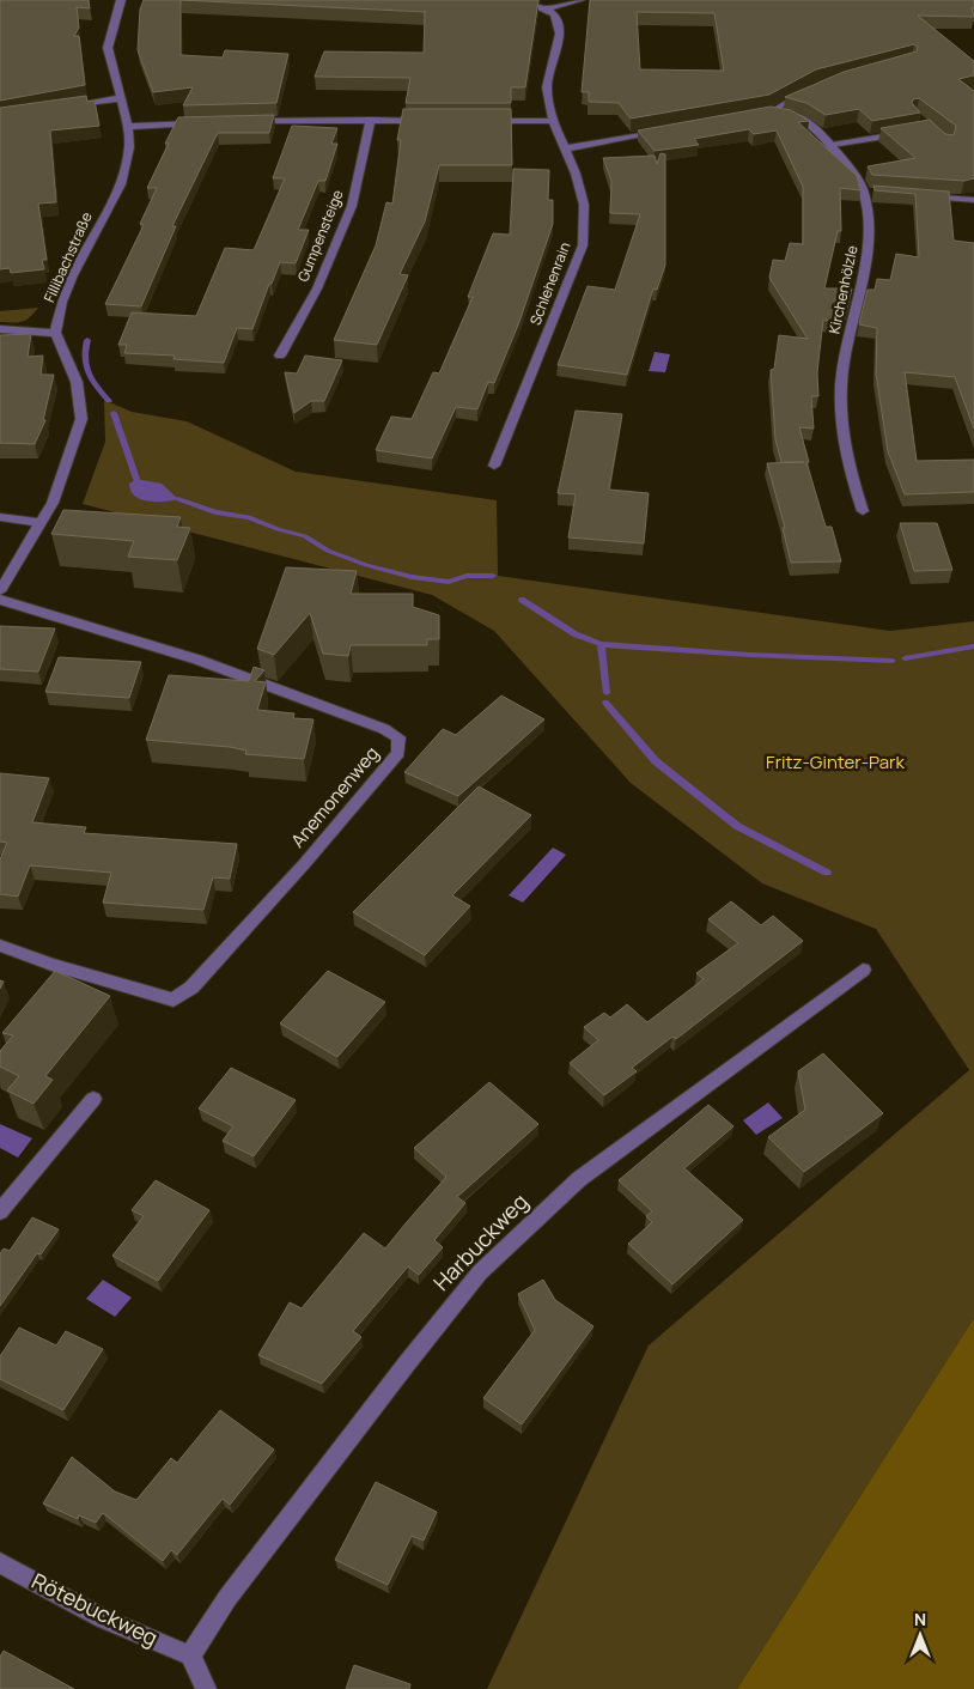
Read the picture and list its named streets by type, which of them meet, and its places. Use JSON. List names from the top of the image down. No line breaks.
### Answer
{"streets":{"street":["Gumpensteige","Fillibachstraße","Schlehenrain","Kirchenhölzle","Anemonenweg","Harbuckweg","Rötebuckweg"]},"crossings":[["Harbuckweg","Rötebuckweg"]],"parks":["Fritz-Ginter-Park"],"north":"top"}
